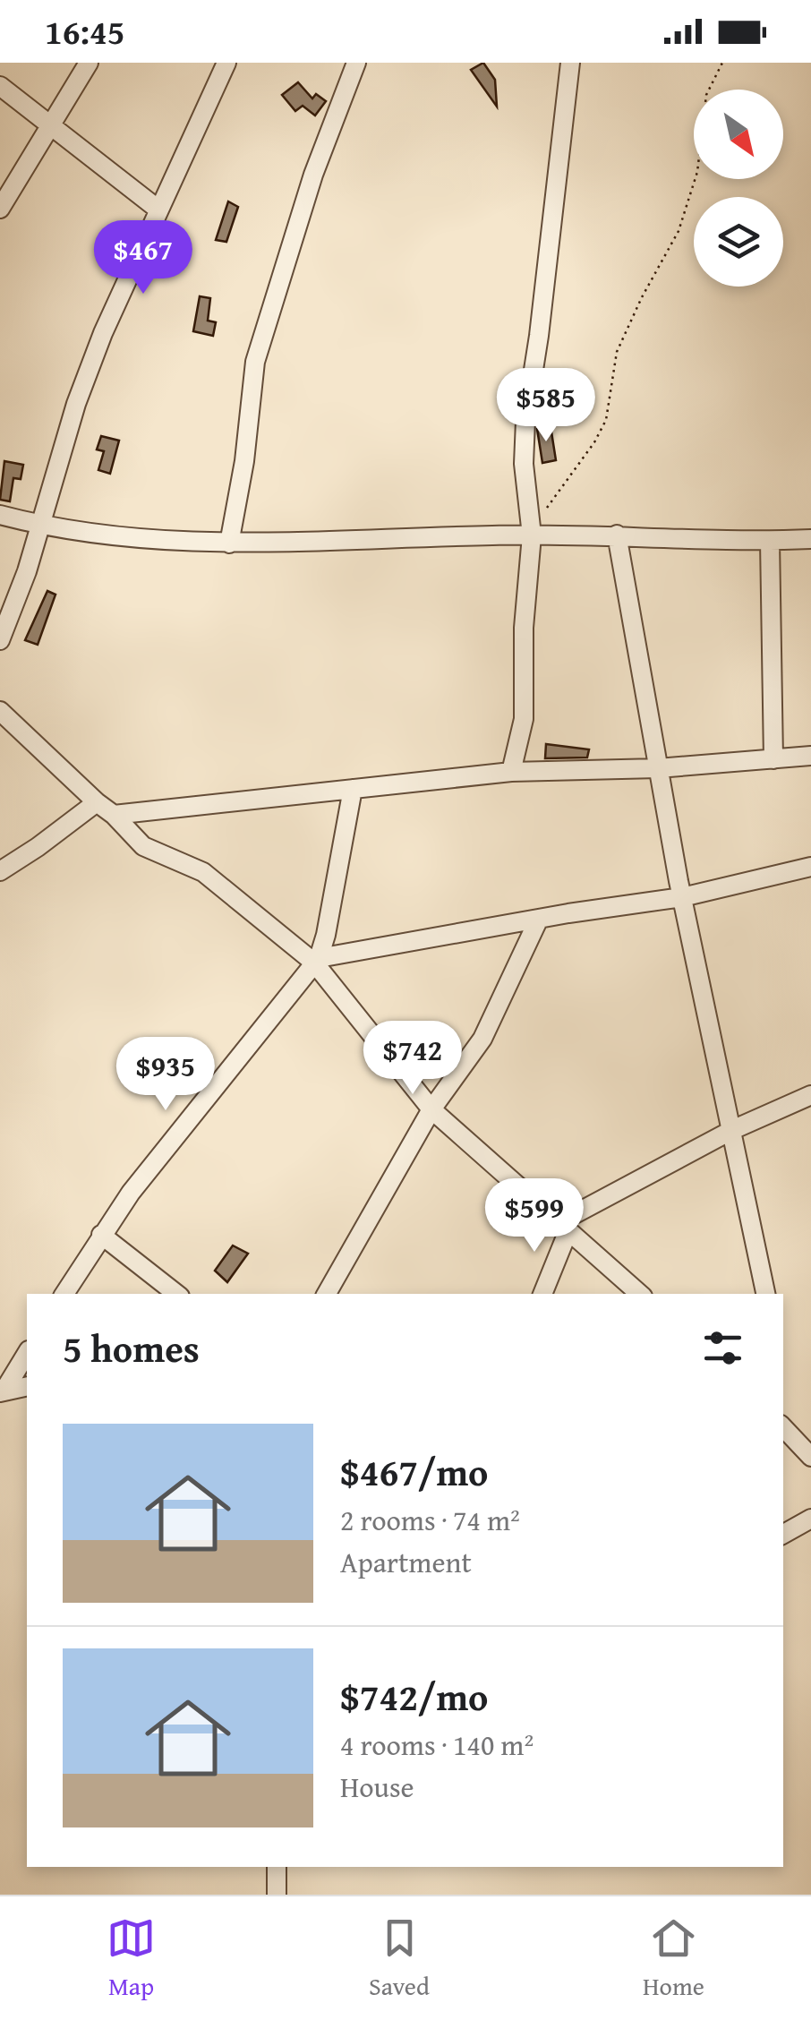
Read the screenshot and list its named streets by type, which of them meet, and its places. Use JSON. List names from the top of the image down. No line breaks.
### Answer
{"north":"bottom right","page":{"status":"16:45","price":["$467","$585","$742","$935","$599"],"heading":"5 homes","list":[{"name":"$467/mo","note":"2 rooms · 74 m² · Apartment"},{"name":"$742/mo","note":"4 rooms · 140 m² · House"}],"tabs":["Map","Saved","Home"]}}
